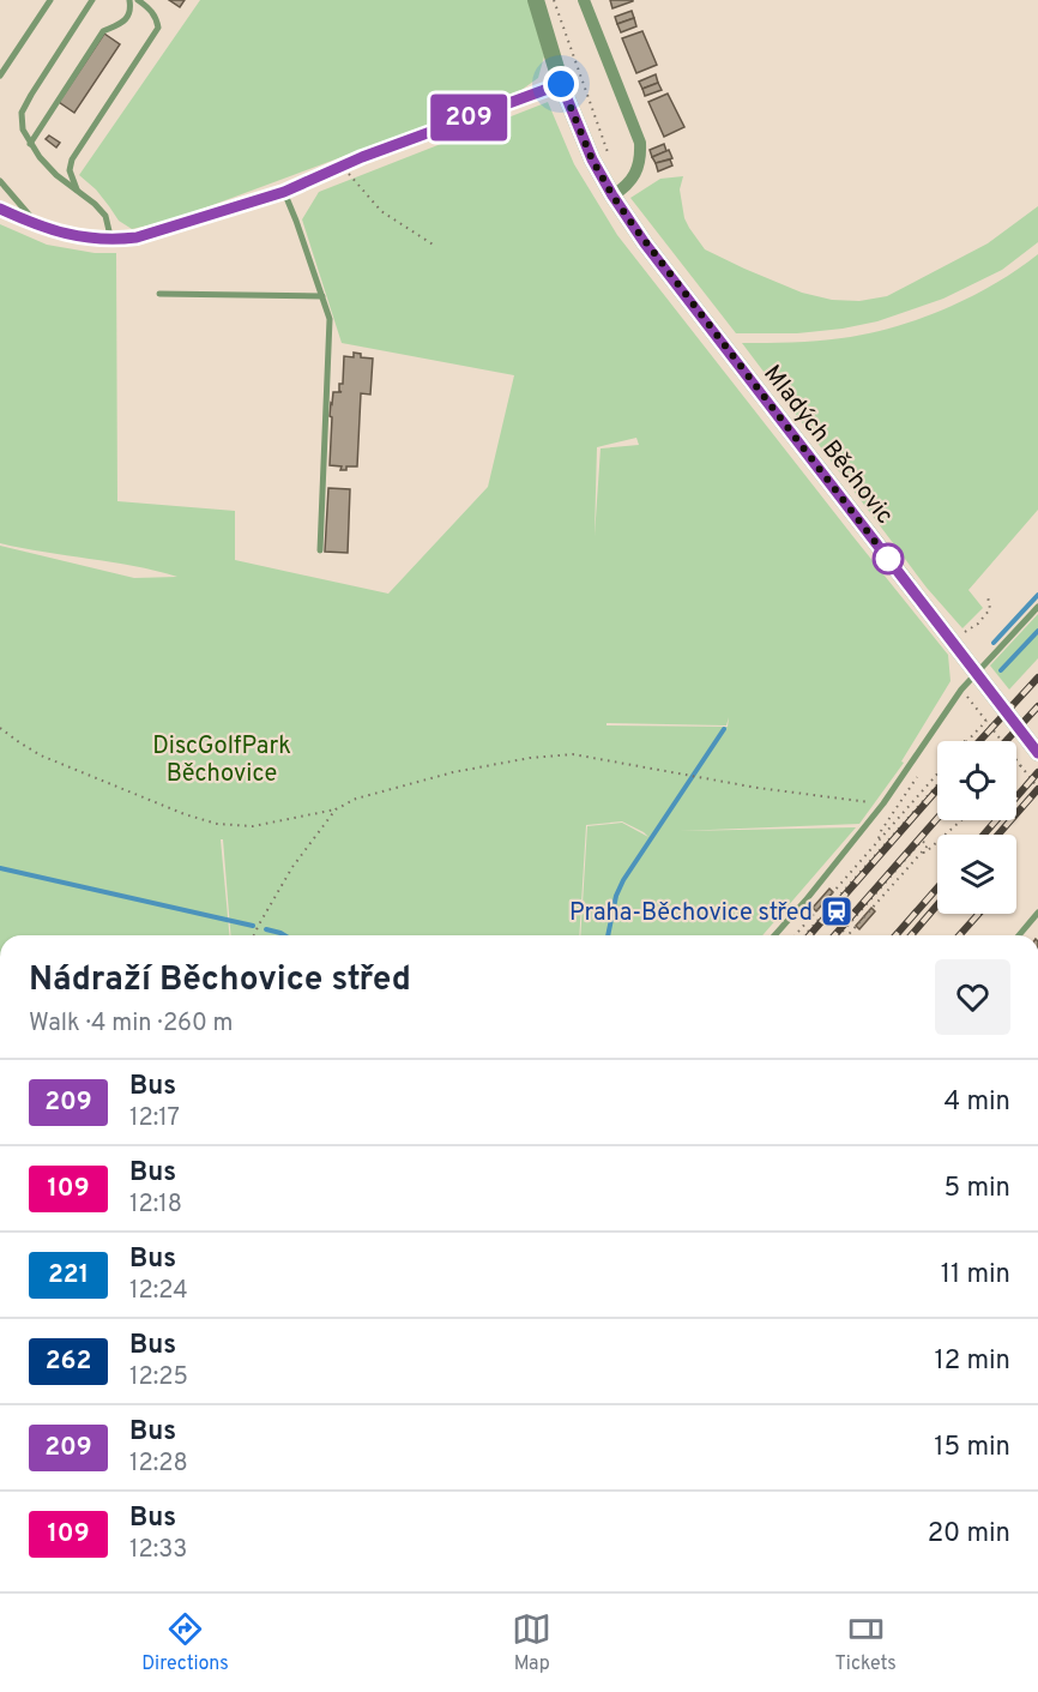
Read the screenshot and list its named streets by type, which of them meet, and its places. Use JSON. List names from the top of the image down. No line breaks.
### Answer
{"streets":{"street":["Mladých Běchovic"]},"parks":["DiscGolfPark Běchovice"],"places":{"station":["Praha-Běchovice střed"]},"lines":["bus line 209"],"page":{"on_map":"209","heading":["Nádraží Běchovice střed","Walk · 4 min · 260 m"],"list":[{"mark":"209","name":"Bus","note":"12:17","value":"4 min"},{"mark":"109","name":"Bus","note":"12:18","value":"5 min"},{"mark":"221","name":"Bus","note":"12:24","value":"11 min"},{"mark":"262","name":"Bus","note":"12:25","value":"12 min"},{"mark":"209","name":"Bus","note":"12:28","value":"15 min"},{"mark":"109","name":"Bus","note":"12:33","value":"20 min"}],"tabs":["Directions","Map","Tickets"]}}
